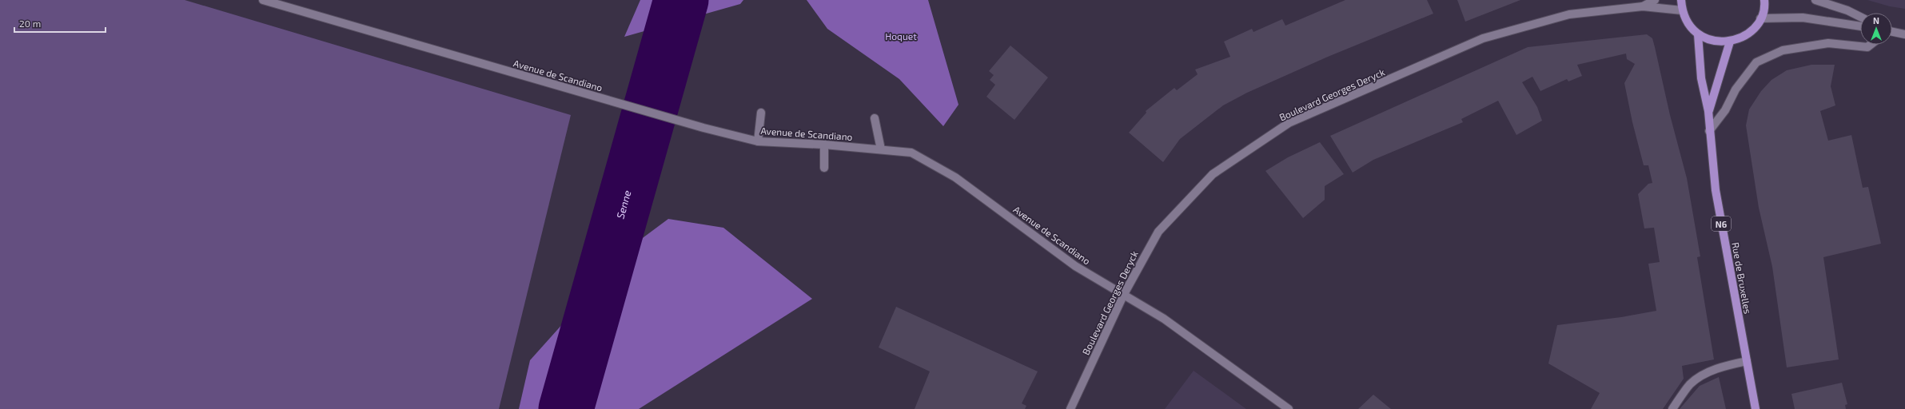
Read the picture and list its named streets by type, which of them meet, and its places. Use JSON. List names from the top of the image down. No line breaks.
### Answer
{"streets":{"main road":["N6","Rue de Bruxelles"],"street":["Avenue de Scandiano","Boulevard Georges Deryck"]},"crossings":[["Avenue de Scandiano","Boulevard Georges Deryck"]],"water":["Senne"],"parks":["Hoquet"],"scale_bar":"20 m","north":"top"}
